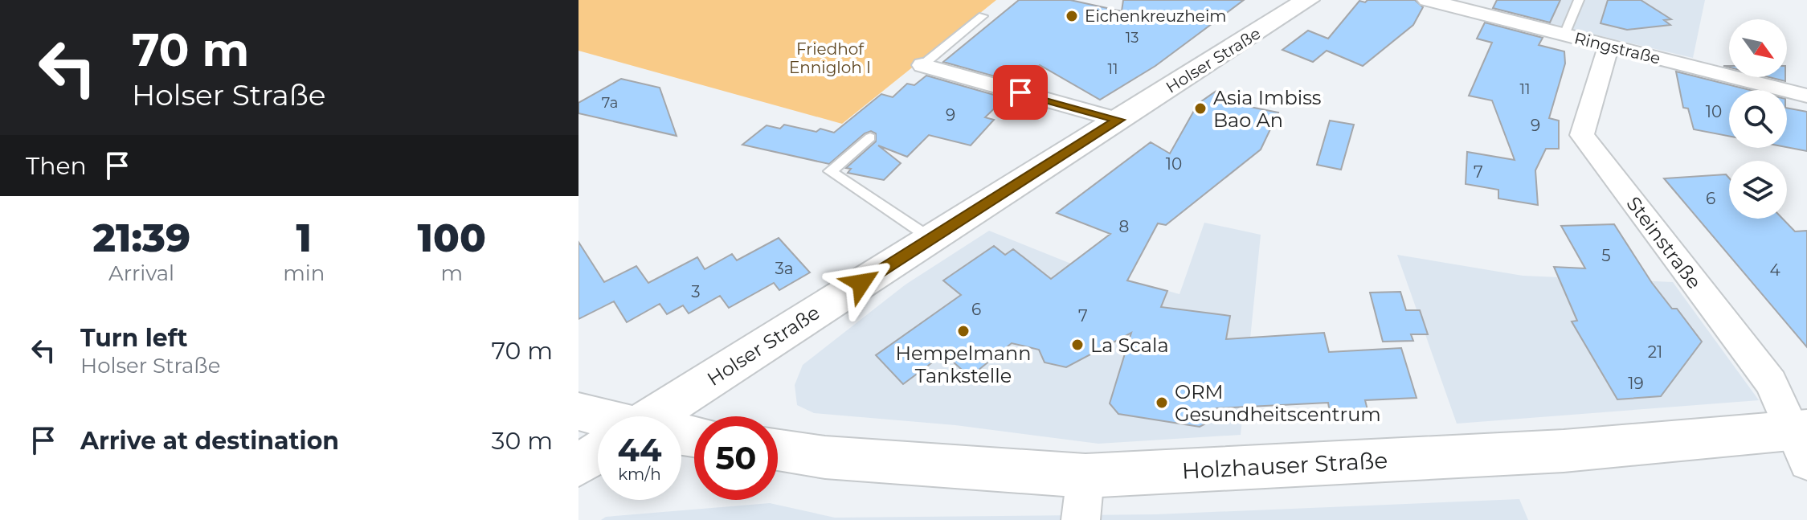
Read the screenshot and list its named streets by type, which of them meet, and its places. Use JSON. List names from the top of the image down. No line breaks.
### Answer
{"streets":{"main road":["Holser Straße","Holzhauser Straße"],"street":["Ringstraße","Steinstraße"]},"crossings":[["Ringstraße","Steinstraße"],["Steinstraße","Holzhauser Straße"]],"parks":["Friedhof Ennigloh I"],"places":["Eichenkreuzheim","Asia Imbiss Bao An","Hempelmann Tankstelle","La Scala","ORM Gesundheitscentrum"],"house_numbers":["13","11","11","7a","10","9","9","10","7","6","8","5","3a","4","3","6","7","21","19"],"north":"bottom right","page":{"turn":["70 m","Holser Straße"],"then":"Then","eta":["21:39","Arrival","1","min","100","m"],"list":[{"name":"Turn left","note":"Holser Straße","value":"70 m"},{"name":"Arrive at destination","value":"30 m"}],"speed":"44 km/h","limit":"50"}}
